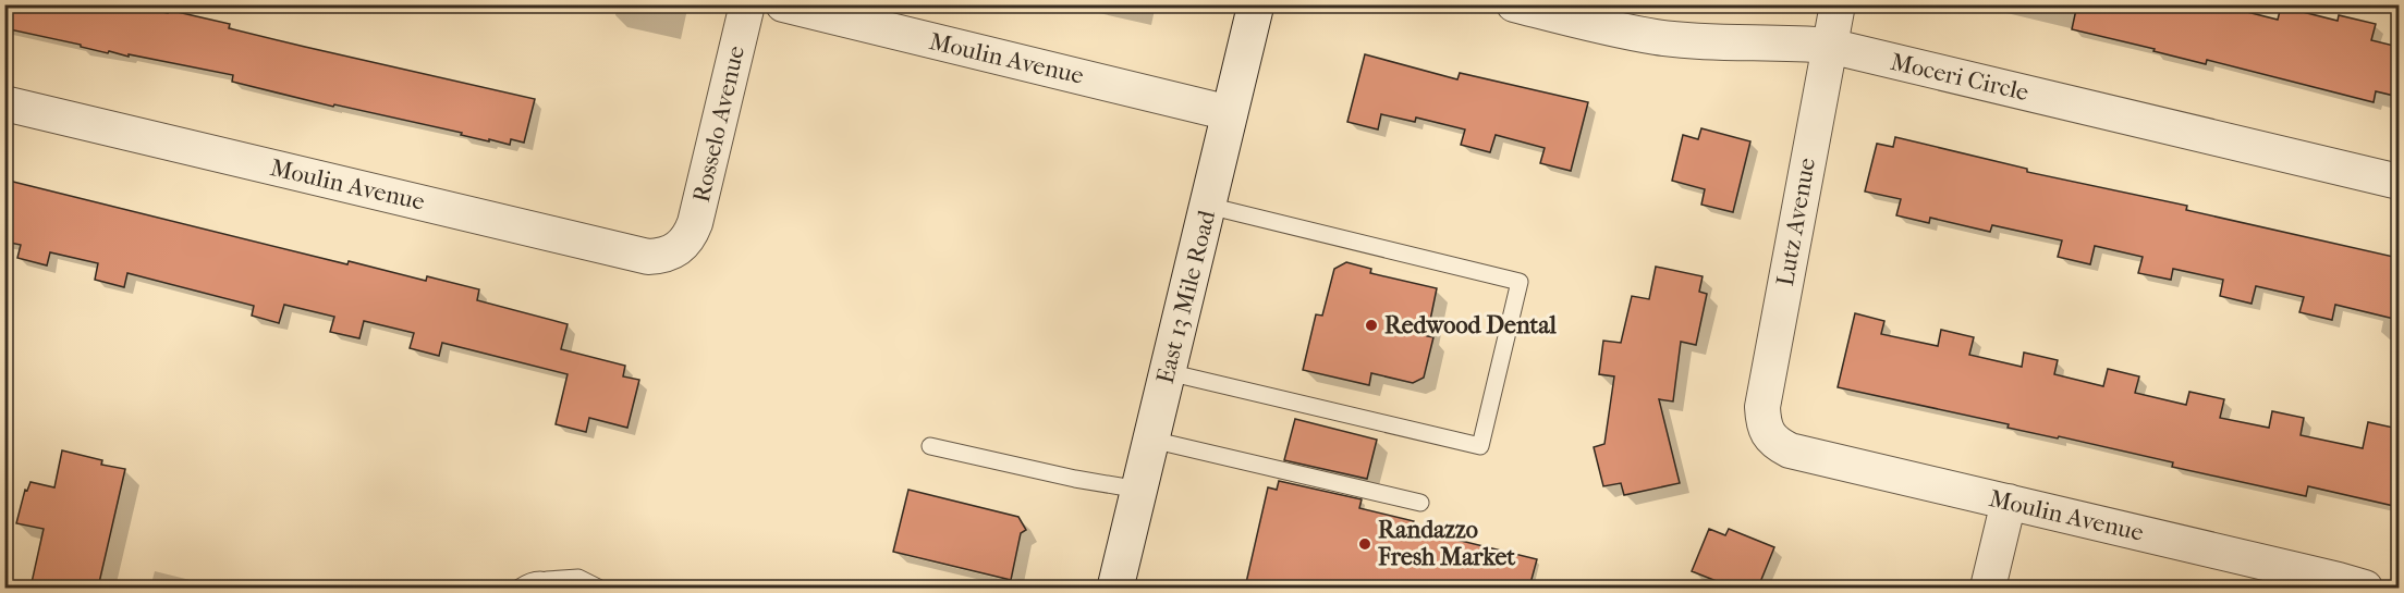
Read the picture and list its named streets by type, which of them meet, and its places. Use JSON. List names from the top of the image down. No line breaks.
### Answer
{"streets":{"main road":["East 13 Mile Road"],"street":["Moulin Avenue","Moceri Circle","Rosselo Avenue","Lutz Avenue"]},"crossings":[["Moulin Avenue","Rosselo Avenue"],["Moulin Avenue","Lutz Avenue"],["Moulin Avenue","East 13 Mile Road"],["Moceri Circle","Lutz Avenue"]],"places":["Redwood Dental","Randazzo Fresh Market"]}
